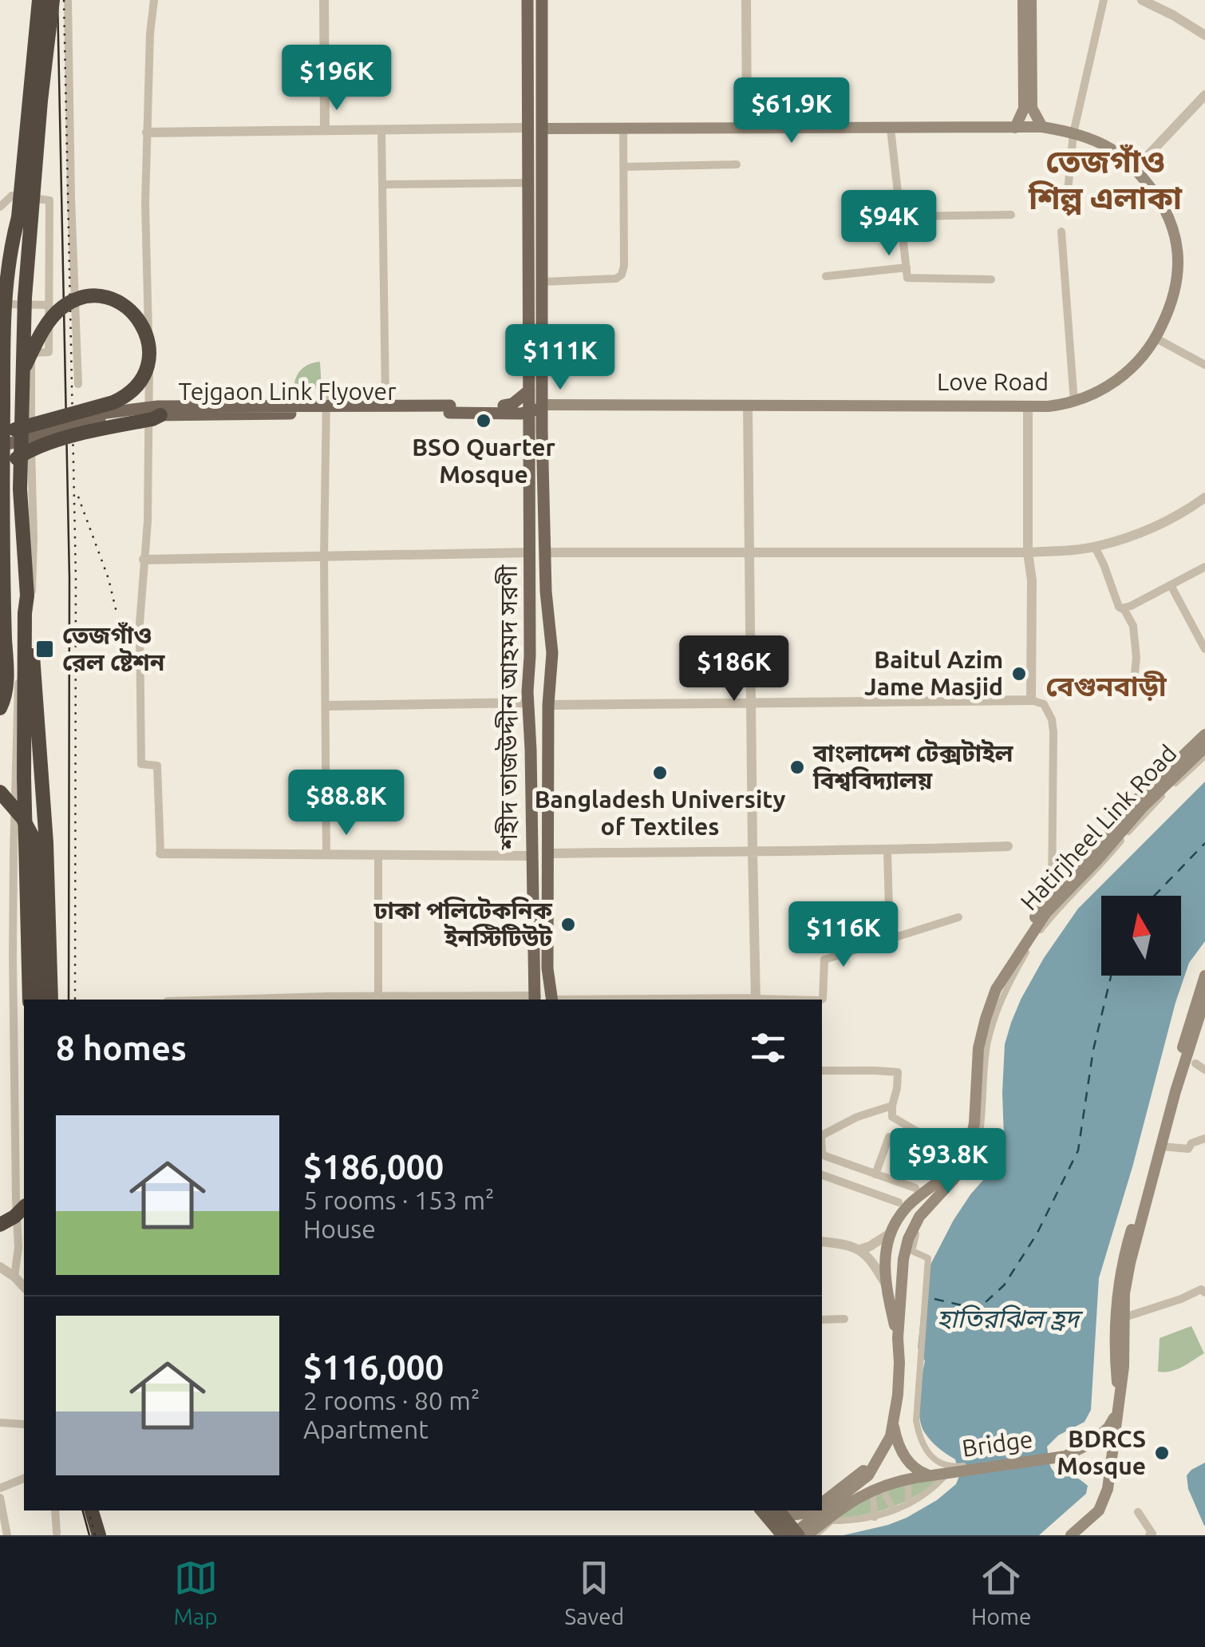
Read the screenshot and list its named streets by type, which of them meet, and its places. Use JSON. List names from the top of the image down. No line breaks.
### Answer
{"streets":{"main road":["Love Road","Tejgaon Link Flyover","শহীদ তাজউদ্দীন আহমদ সরণী","Hatirjheel Link Road","Bridge"]},"crossings":[["Love Road","Tejgaon Link Flyover"],["Love Road","শহীদ তাজউদ্দীন আহমদ সরণী"],["Tejgaon Link Flyover","শহীদ তাজউদ্দীন আহমদ সরণী"],["Hatirjheel Link Road","Bridge"]],"districts":["তেজগাঁও শিল্প এলাকা","বেগুনবাড়ী"],"water":["হাতিরঝিল হ্রদ"],"places":{"other":["BSO Quarter Mosque","Baitul Azim Jame Masjid","বাংলাদেশ টেক্সটাইল বিশ্ববিদ্যালয়","Bangladesh University of Textiles","ঢাকা পলিটেকনিক ইনস্টিটিউট","BDRCS Mosque"],"transit":["তেজগাঁও রেল ষ্টেশন"]},"north":"top","page":{"price":["$196K","$61.9K","$94K","$111K","$186K","$88.8K","$116K","$93.8K"],"heading":"8 homes","list":[{"name":"$186,000","note":"5 rooms · 153 m² · House"},{"name":"$116,000","note":"2 rooms · 80 m² · Apartment"}],"tabs":["Map","Saved","Home"]}}
